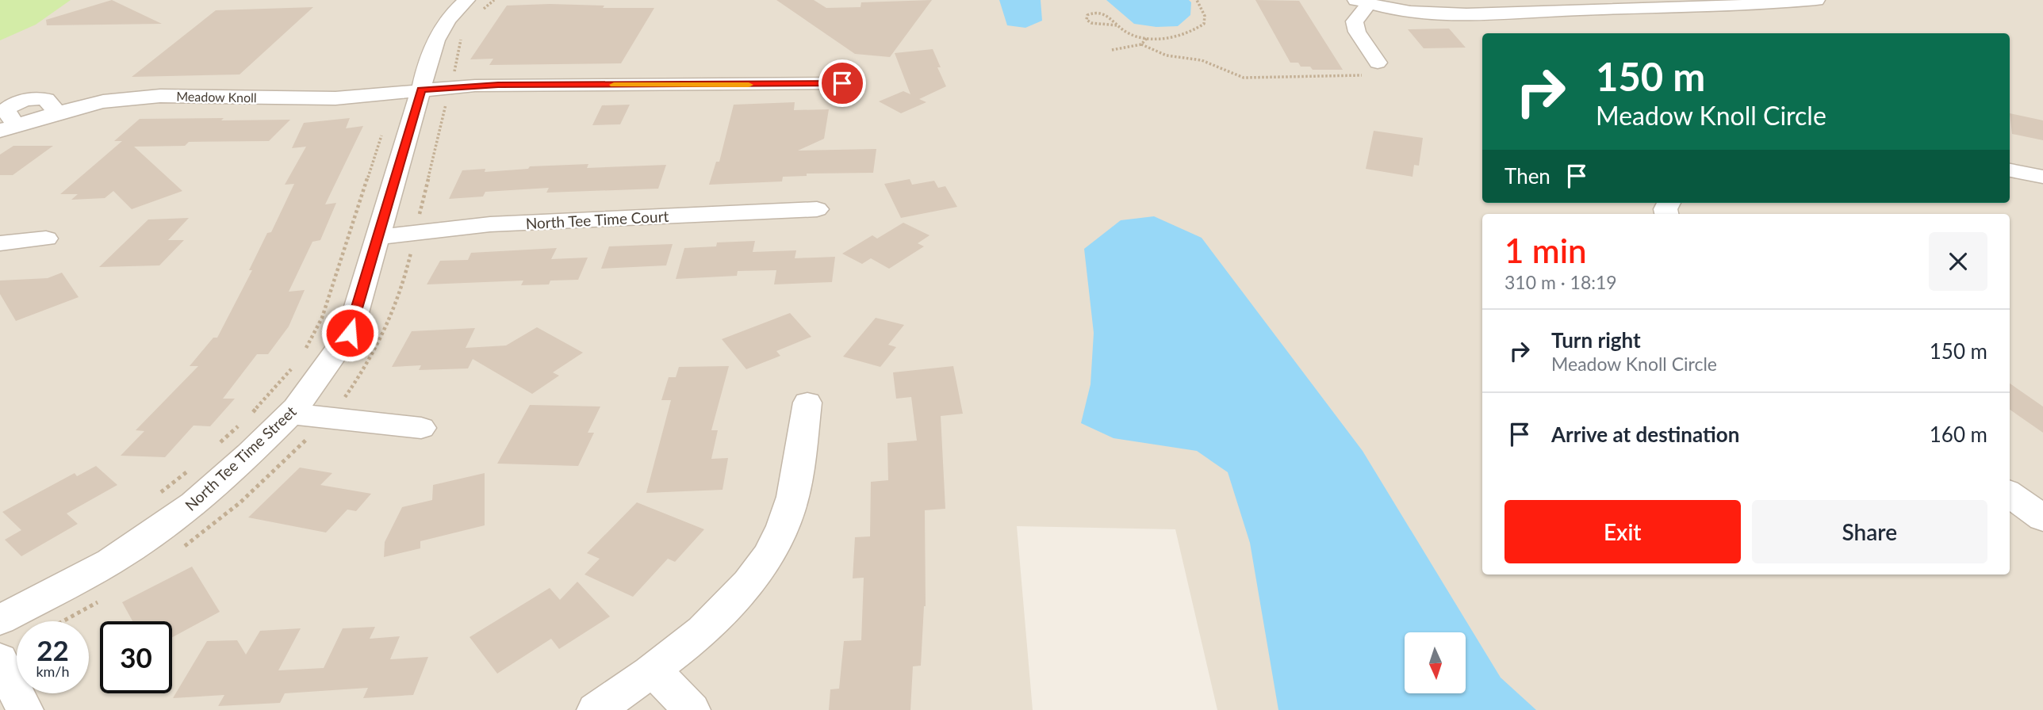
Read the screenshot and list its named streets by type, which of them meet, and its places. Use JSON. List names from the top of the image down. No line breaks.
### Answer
{"streets":{"street":["Meadow Knoll","North Tee Time Court","North Tee Time Street"]},"crossings":[["Meadow Knoll","North Tee Time Street"],["North Tee Time Court","North Tee Time Street"]],"north":"bottom","page":{"turn":["150 m","Meadow Knoll Circle"],"then":"Then","heading":["1 min","310 m · 18:19"],"list":[{"name":"Turn right","note":"Meadow Knoll Circle","value":"150 m"},{"name":"Arrive at destination","value":"160 m"}],"buttons":["Exit","Share"],"speed":"22 km/h","limit":"30"}}
